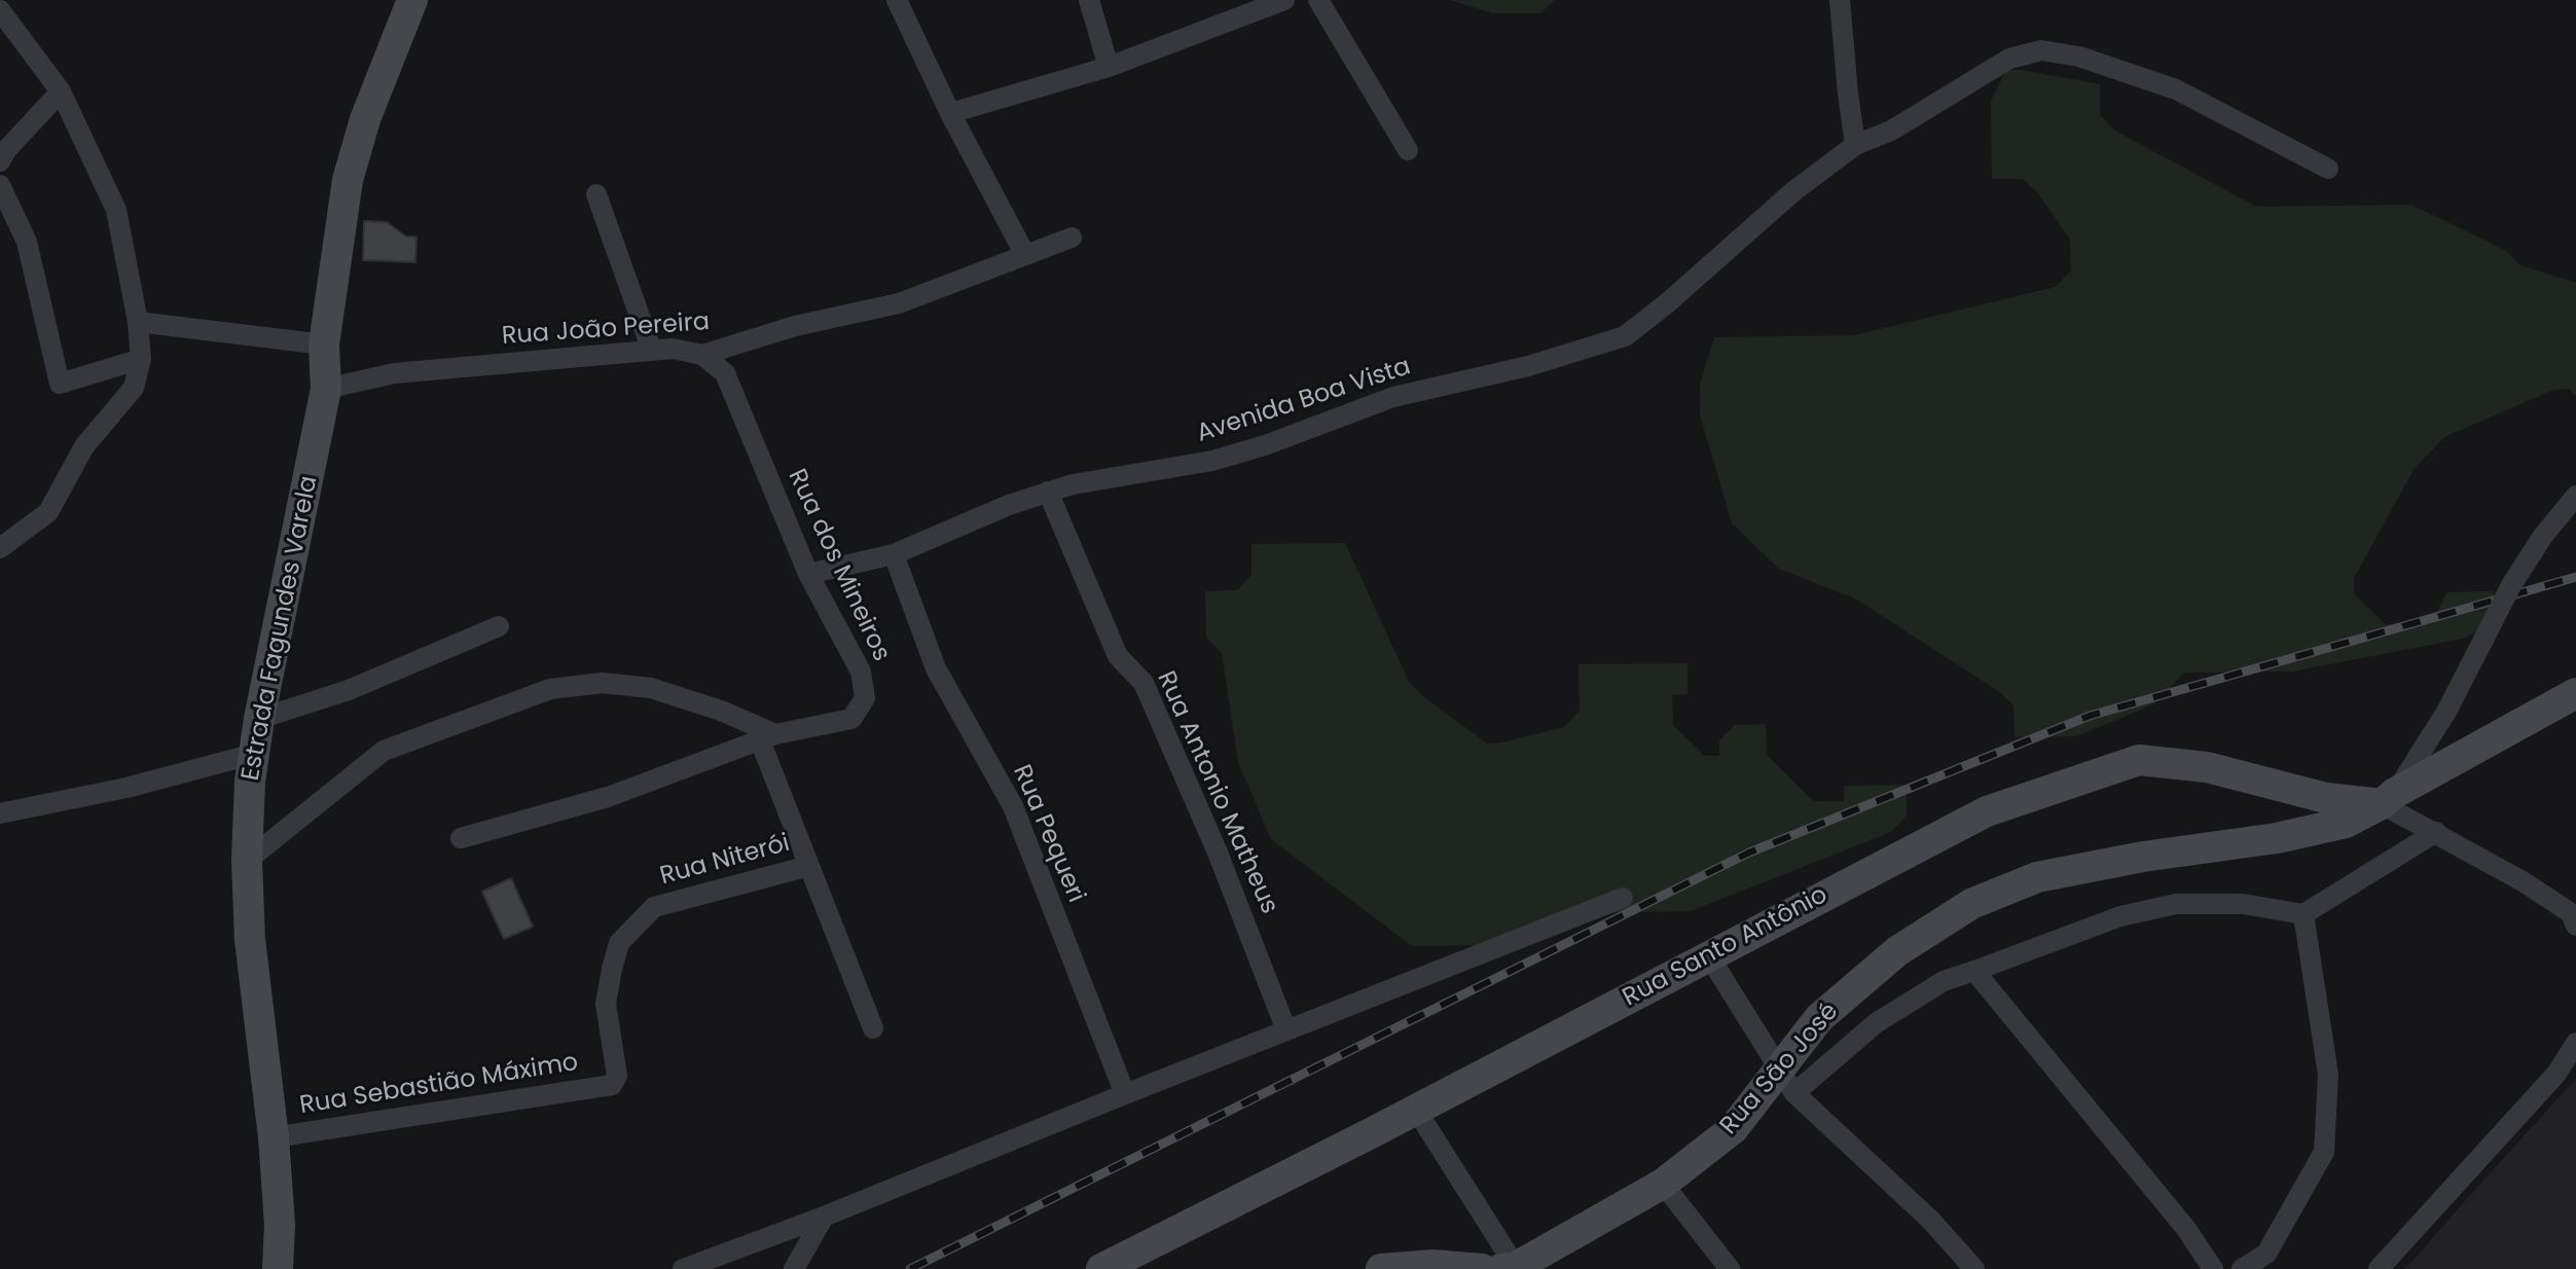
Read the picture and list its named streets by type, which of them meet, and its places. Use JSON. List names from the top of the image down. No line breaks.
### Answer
{"streets":{"main road":["Estrada Fagundes Varela","Rua Santo Antônio","Rua São José"],"street":["Rua João Pereira","Avenida Boa Vista","Rua dos Mineiros","Rua Antonio Matheus","Rua Pequeri","Rua Niterói","Rua Sebastião Máximo"]},"crossings":[["Rua João Pereira","Rua dos Mineiros"],["Rua João Pereira","Estrada Fagundes Varela"],["Avenida Boa Vista","Rua dos Mineiros"],["Avenida Boa Vista","Rua Antonio Matheus"],["Avenida Boa Vista","Rua Pequeri"],["Rua dos Mineiros","Rua Niterói"],["Estrada Fagundes Varela","Rua Sebastião Máximo"],["Rua Niterói","Rua Sebastião Máximo"],["Rua Santo Antônio","Rua São José"]]}
